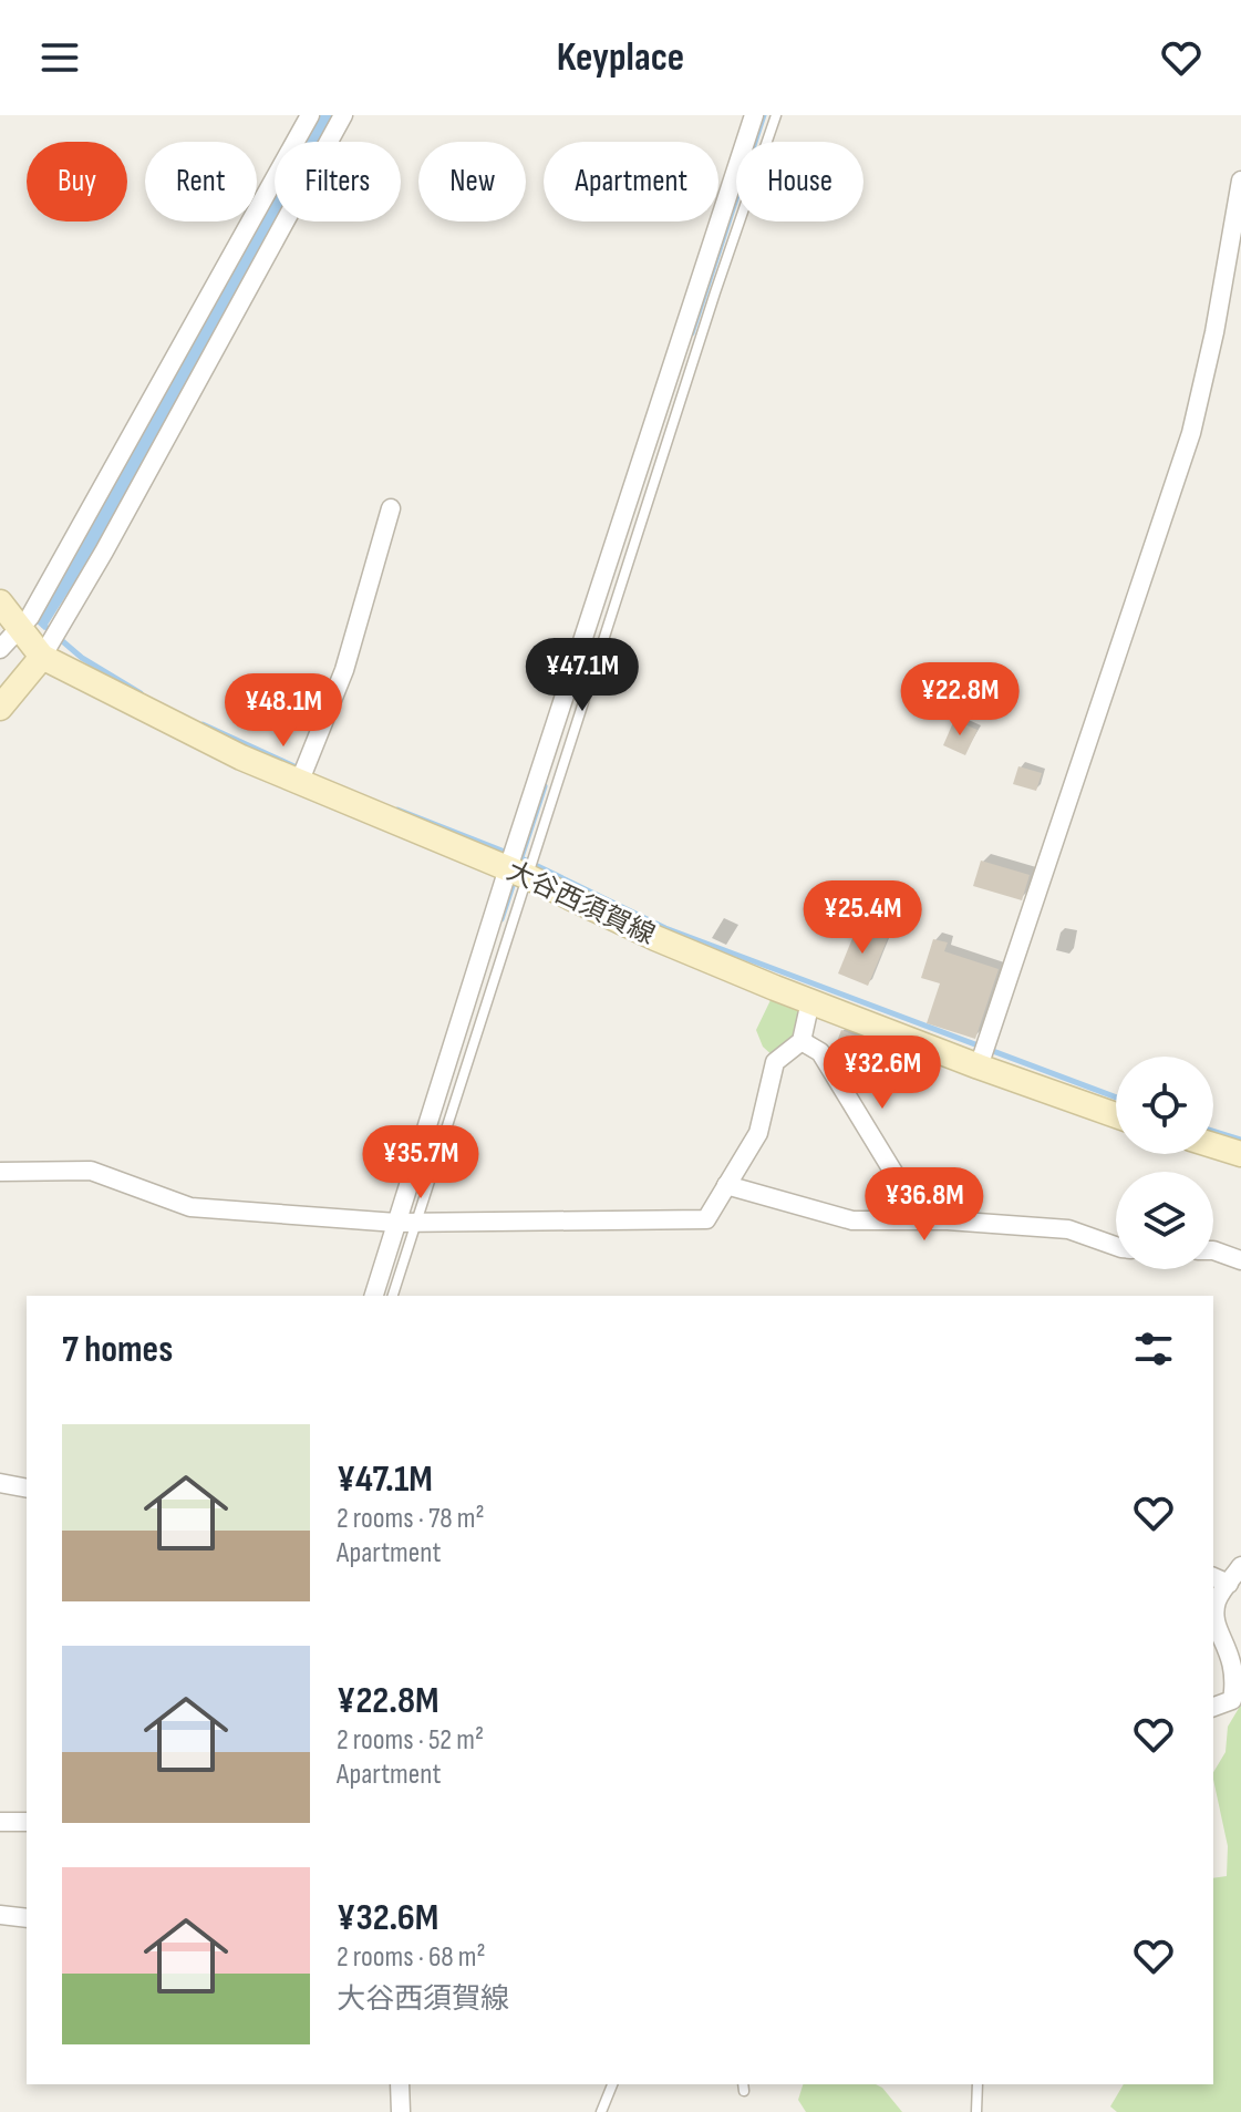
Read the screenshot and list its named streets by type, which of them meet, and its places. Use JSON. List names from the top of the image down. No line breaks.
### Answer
{"streets":{"main road":["大谷西須賀線"]},"page":{"header":"Keyplace","chip":["Buy","Rent","Filters","New","Apartment","House"],"price":["¥47.1M","¥22.8M","¥48.1M","¥25.4M","¥32.6M","¥35.7M","¥36.8M"],"heading":"7 homes","list":[{"name":"¥47.1M","note":"2 rooms · 78 m² · Apartment"},{"name":"¥22.8M","note":"2 rooms · 52 m² · Apartment"},{"name":"¥32.6M","note":"2 rooms · 68 m² · 大谷西須賀線"}]}}
